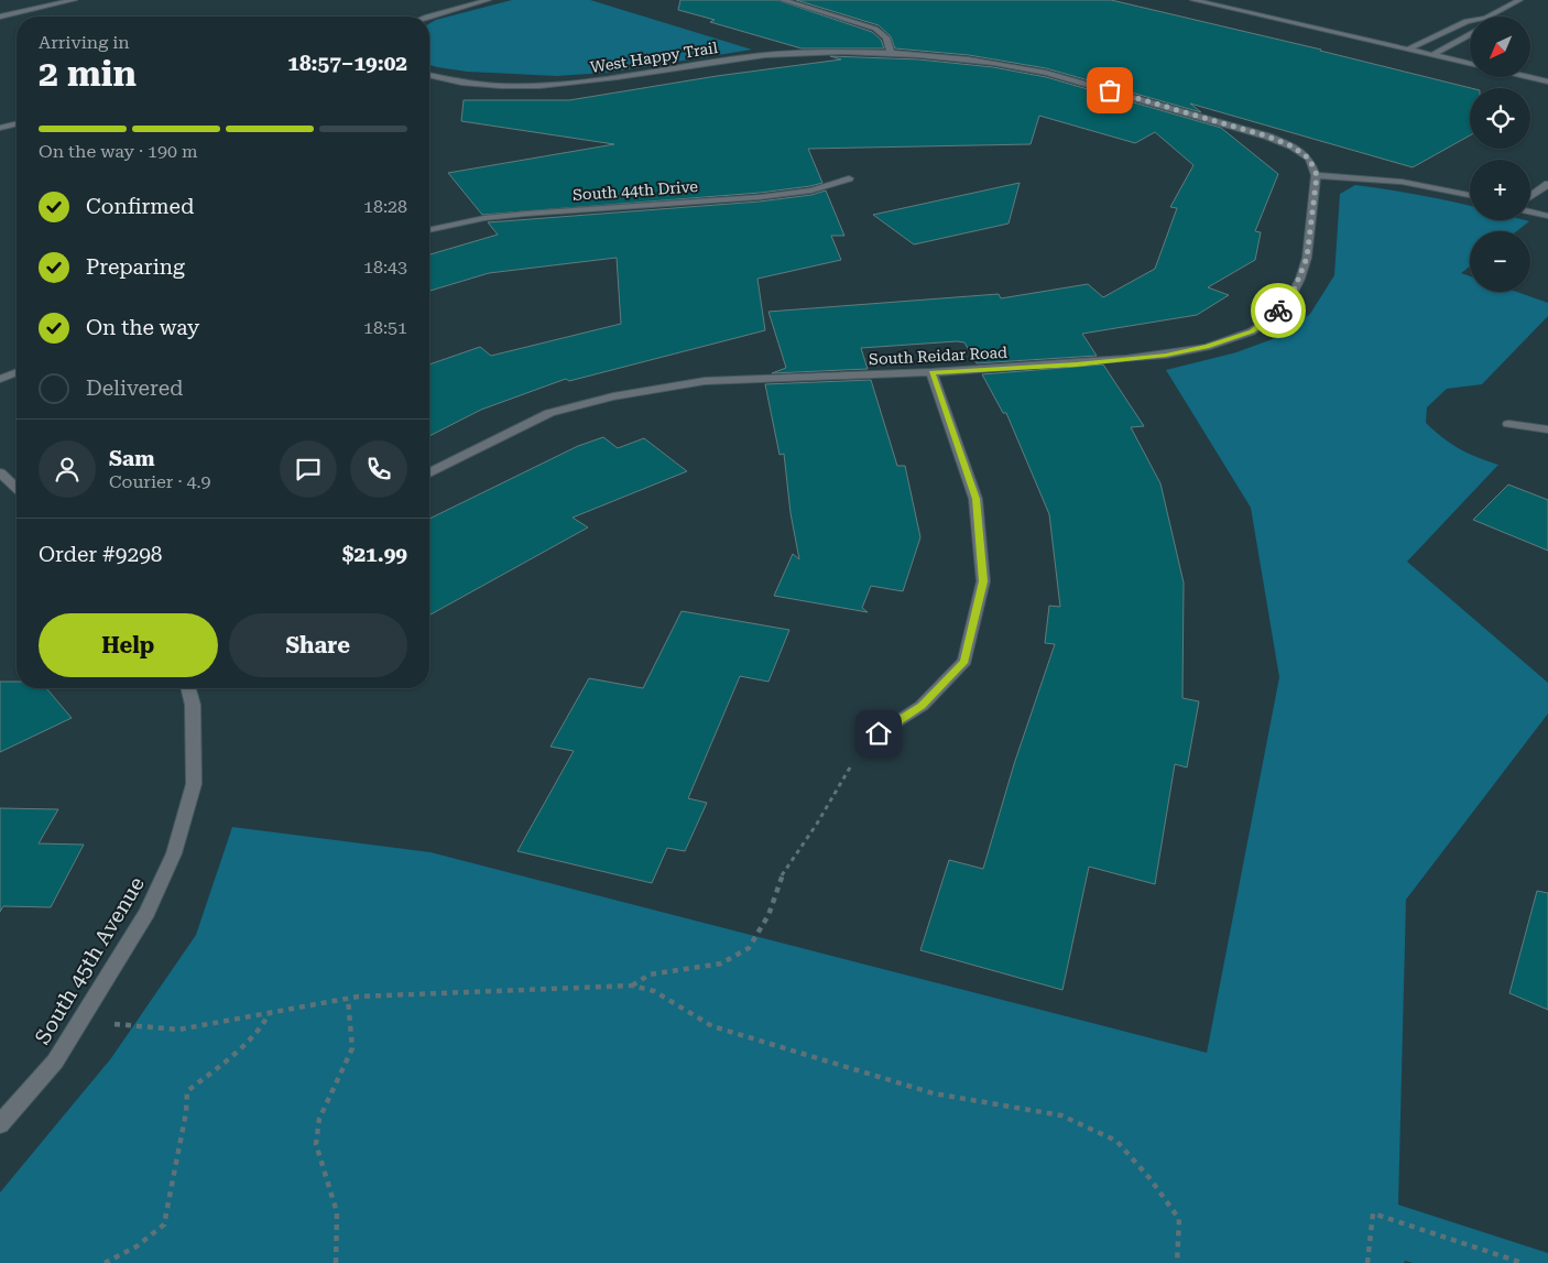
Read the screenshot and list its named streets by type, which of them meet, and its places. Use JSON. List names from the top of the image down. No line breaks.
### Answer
{"streets":{"street":["West Happy Trail","South 44th Drive","South Reidar Road","South 45th Avenue"]},"crossings":[["West Happy Trail","South Reidar Road"]],"north":"bottom left","page":{"map_buttons":["+","−"],"heading":["2 min","Arriving in","18:57–19:02"],"panel":["Sam","Courier · 4.9","Order #9298","$21.99"],"bar":"On the way · 190 m","list":[["Confirmed","18:28"],["Preparing","18:43"],["On the way","18:51"],"Delivered"],"buttons":["Help","Share"]}}
